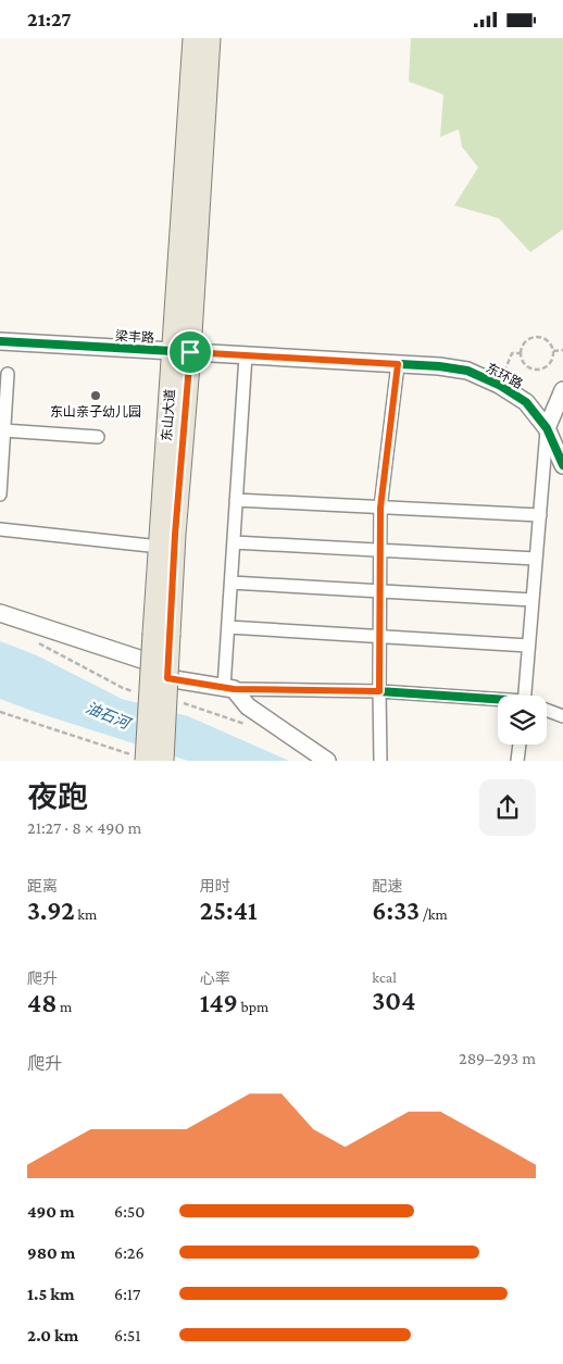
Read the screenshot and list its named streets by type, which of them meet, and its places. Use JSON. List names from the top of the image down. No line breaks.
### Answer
{"streets":{"main road":["东山大道"],"street":["梁丰路","东环路"]},"crossings":[["梁丰路","东环路"],["梁丰路","东山大道"]],"water":["油石河"],"places":["东山亲子幼儿园"],"page":{"status":"21:27","heading":["夜跑","21:27 · 8 × 490 m"],"stats":[["距离","3.92 km"],["用时","25:41"],["配速","6:33 /km"],["爬升","48 m"],["心率","149 bpm"],["kcal","304"]],"chart":["爬升","289–293 m"],"list":[{"name":"490 m","note":"6:50"},{"name":"980 m","note":"6:26"},{"name":"1.5 km","note":"6:17"},{"name":"2.0 km","note":"6:51"}]}}
